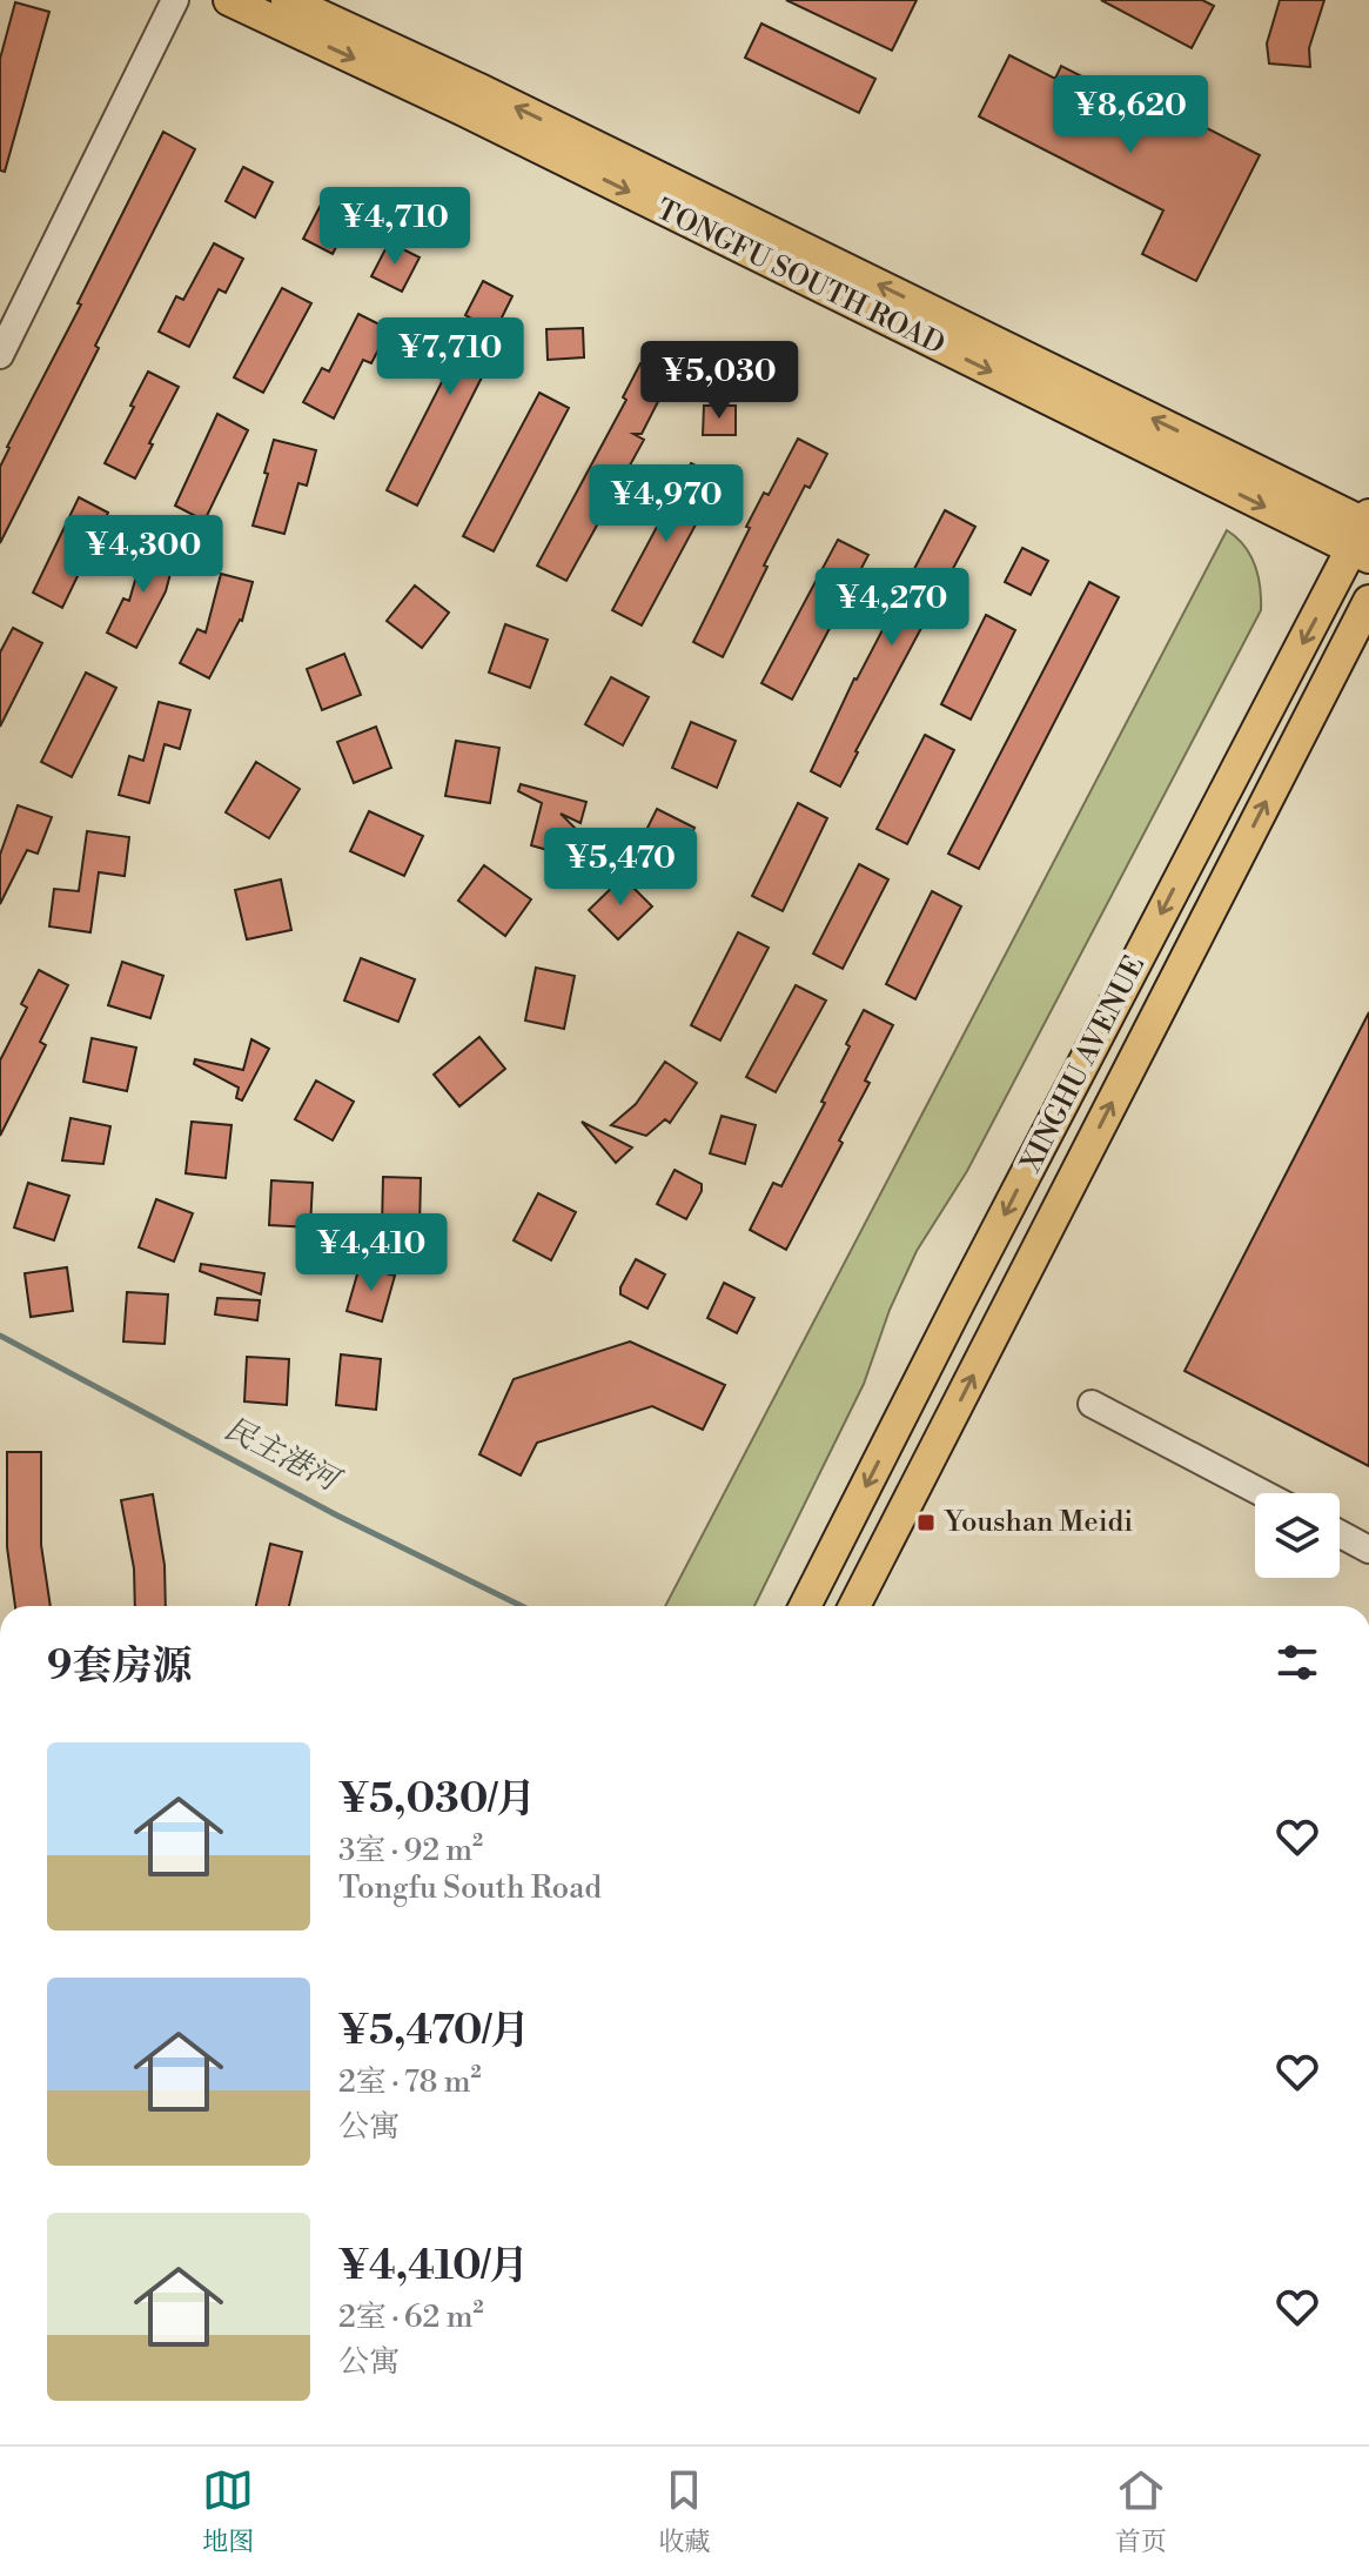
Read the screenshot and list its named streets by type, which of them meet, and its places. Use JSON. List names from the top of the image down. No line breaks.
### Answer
{"streets":{"main road":["TONGFU SOUTH ROAD","XINGHU AVENUE"]},"crossings":[["TONGFU SOUTH ROAD","XINGHU AVENUE"]],"water":["民主港河"],"places":{"transit":["Youshan Meidi"]},"page":{"price":["¥8,620","¥4,710","¥7,710","¥5,030","¥4,970","¥4,300","¥4,270","¥5,470","¥4,410"],"heading":"9套房源","list":[{"name":"¥5,030/月","note":"3室 · 92 m² · Tongfu South Road"},{"name":"¥5,470/月","note":"2室 · 78 m² · 公寓"},{"name":"¥4,410/月","note":"2室 · 62 m² · 公寓"}],"tabs":["地图","收藏","首页"]}}
